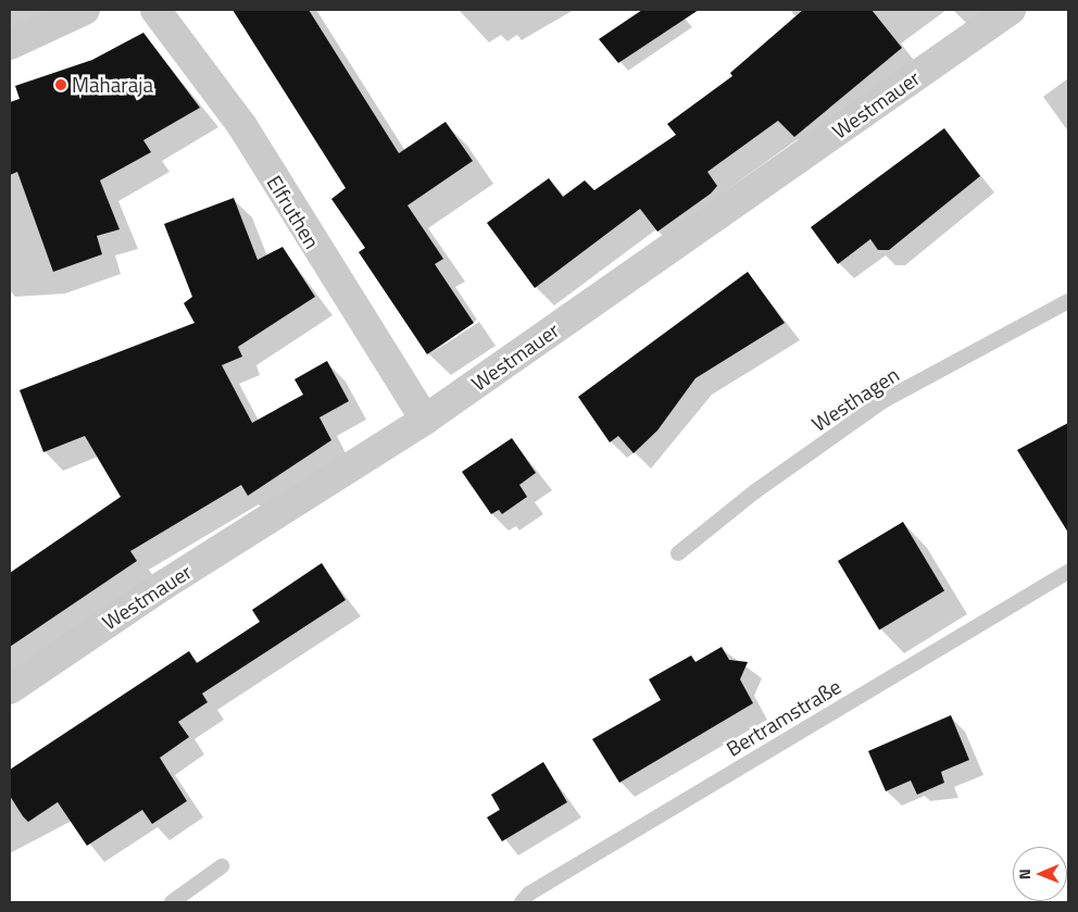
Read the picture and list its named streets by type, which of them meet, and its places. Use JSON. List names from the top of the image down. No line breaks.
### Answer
{"streets":{"street":["Westmauer","Elfruthen"],"lane":["Westhagen","Bertramstraße"]},"crossings":[["Westmauer","Elfruthen"]],"places":["Maharaja"],"north":"left"}
